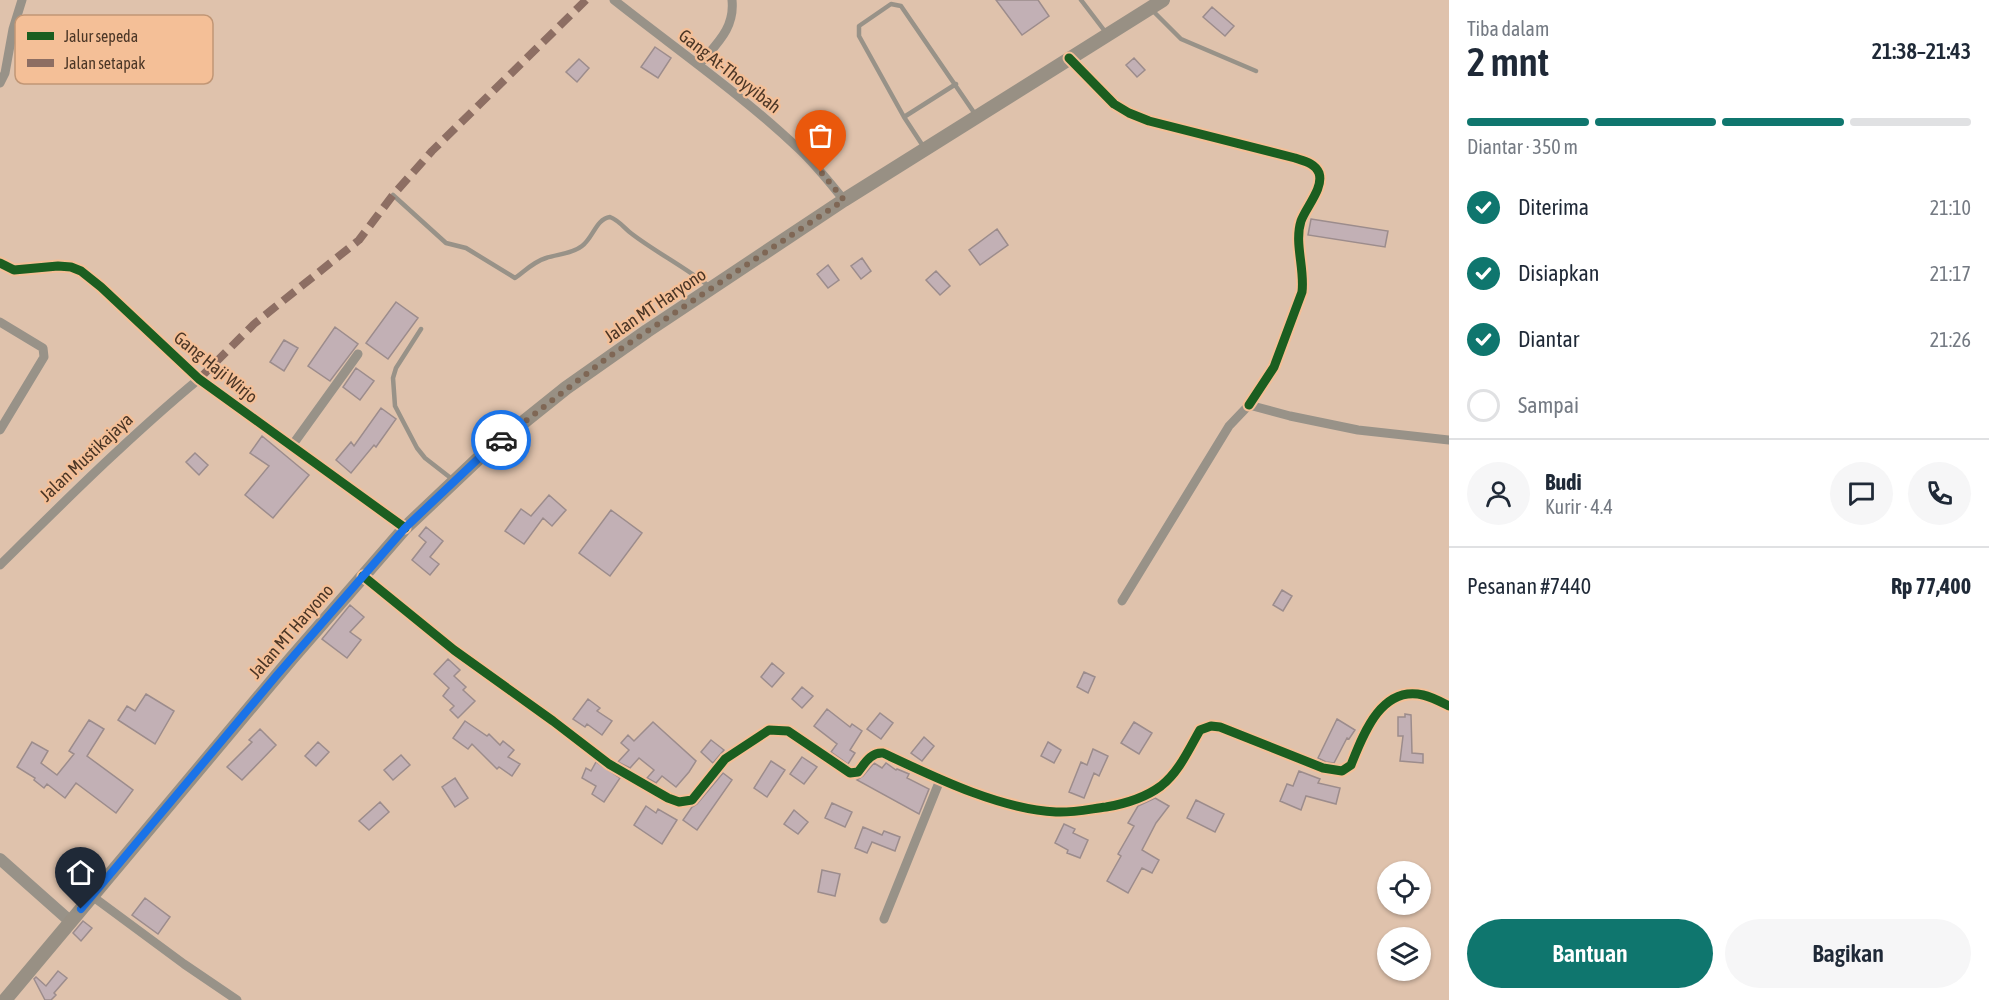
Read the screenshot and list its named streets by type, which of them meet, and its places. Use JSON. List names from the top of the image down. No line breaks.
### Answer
{"streets":{"main road":["Jalan MT Haryono"],"street":["Gang At-Thoyyibah","Gang Haji Wirjo","Jalan Mustikajaya"]},"crossings":[["Gang At-Thoyyibah","Jalan MT Haryono"],["Jalan MT Haryono","Gang Haji Wirjo"],["Gang Haji Wirjo","Jalan Mustikajaya"]],"legend":["Jalur sepeda","Jalan setapak"],"page":{"heading":["2 mnt","Tiba dalam","21:38–21:43"],"panel":["Budi","Kurir · 4.4","Pesanan #7440","Rp 77,400"],"bar":"Diantar · 350 m","list":[["Diterima","21:10"],["Disiapkan","21:17"],["Diantar","21:26"],"Sampai"],"buttons":["Bantuan","Bagikan"]}}
